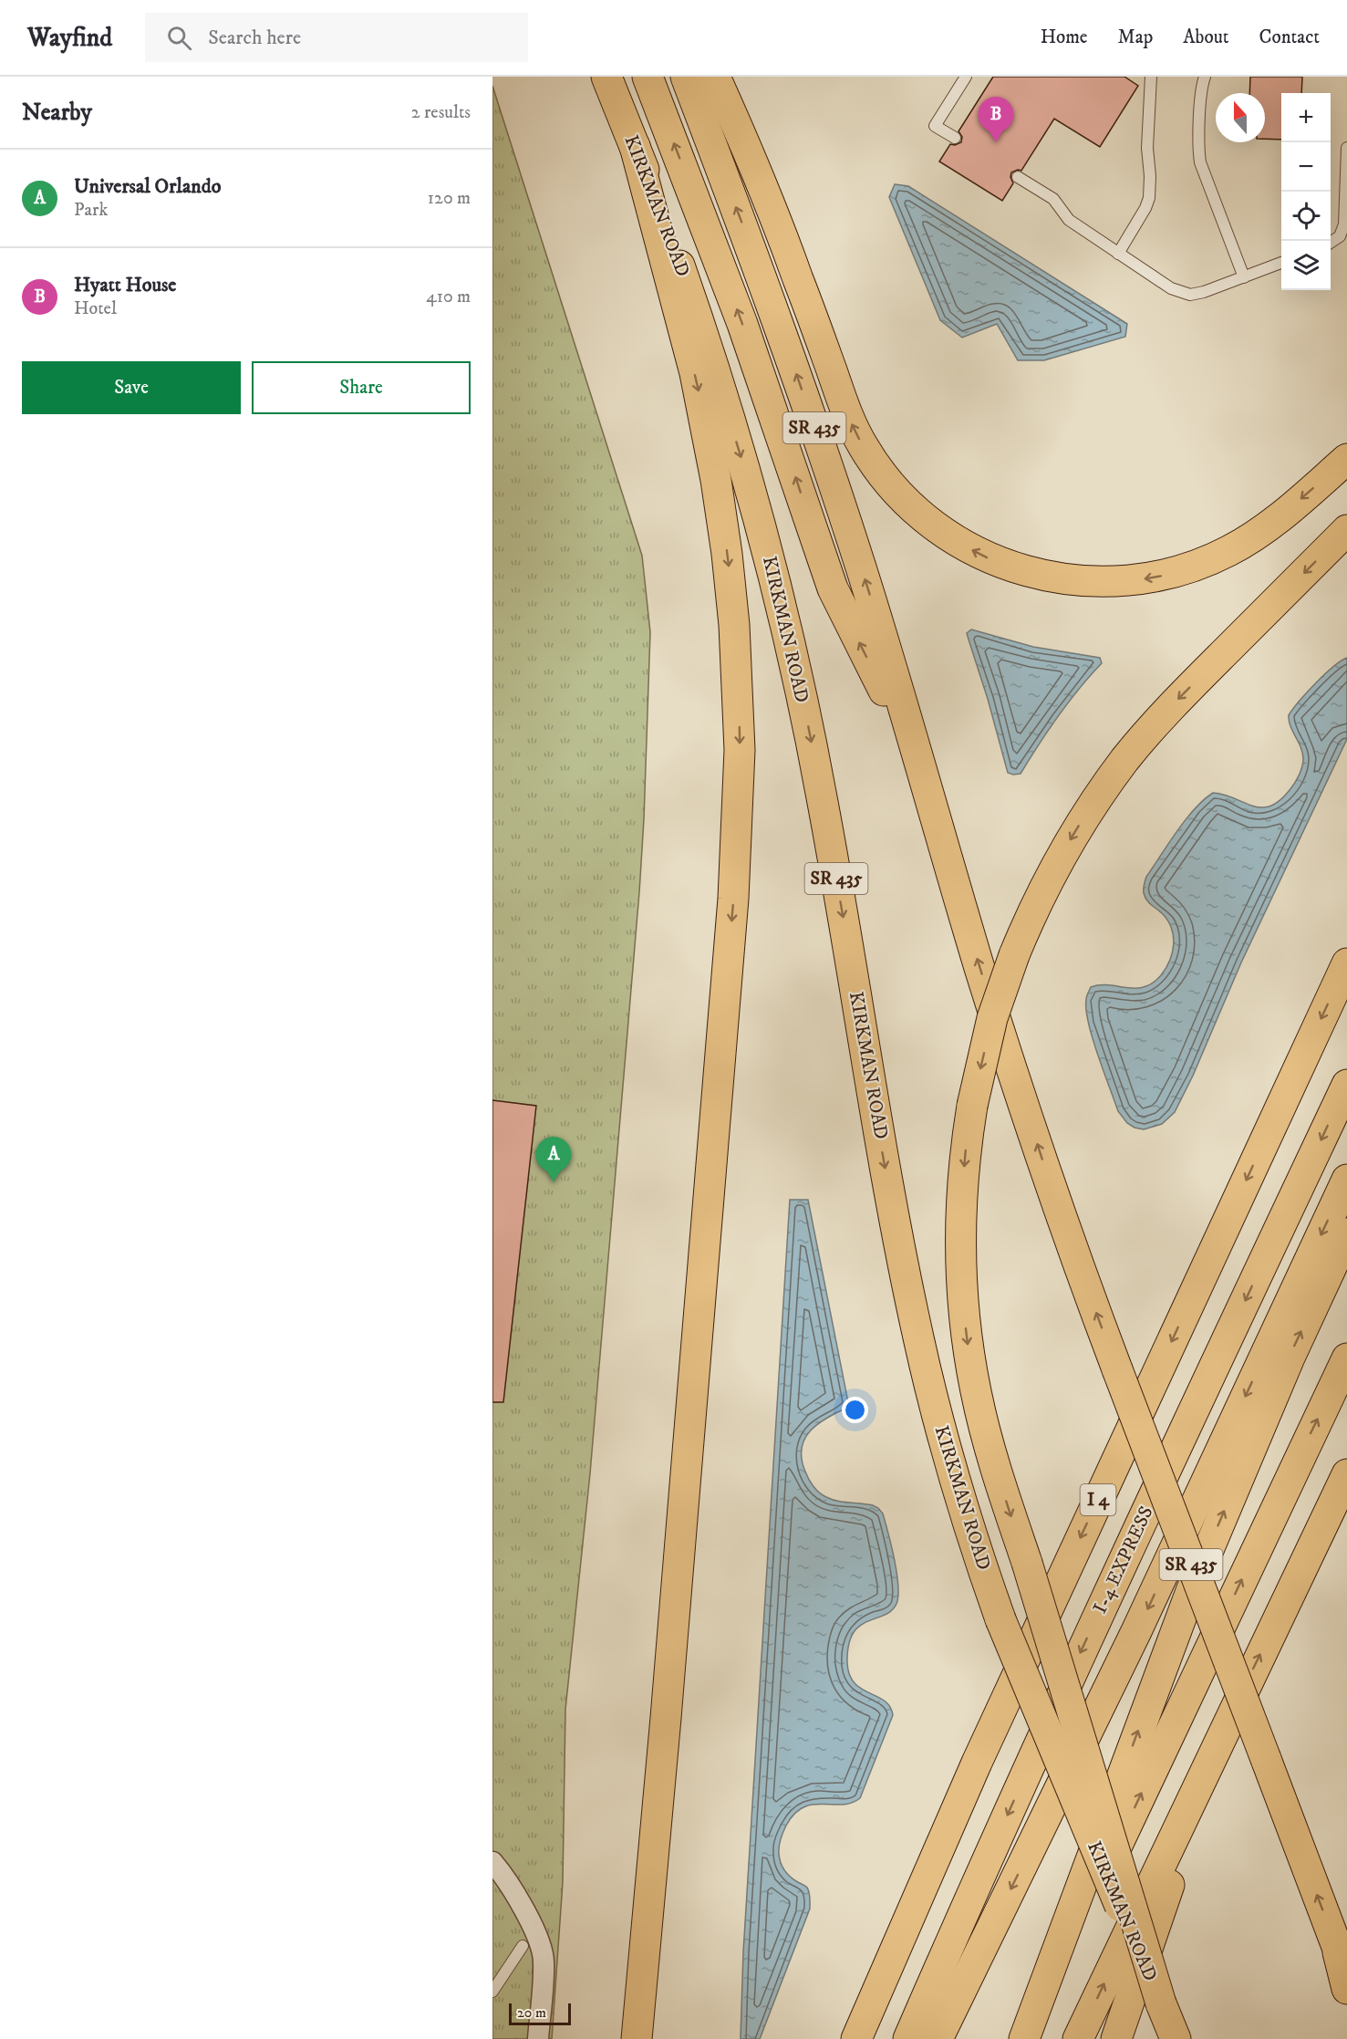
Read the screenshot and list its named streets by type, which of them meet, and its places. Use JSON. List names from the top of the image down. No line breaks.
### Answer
{"streets":{"main road":["KIRKMAN ROAD","SR 435","I 4","I-4 EXPRESS"]},"scale_bar":"20 m","north":"top","page":{"header":"Wayfind","search":"Search here","nav":["Home","Map","About","Contact"],"heading":["Nearby","2 results"],"map_buttons":["+","−"],"pins":["B","A"],"list":[{"mark":"A","name":"Universal Orlando","note":"Park","value":"120 m"},{"mark":"B","name":"Hyatt House","note":"Hotel","value":"410 m"}],"buttons":["Save","Share"],"scale":"20 m"}}
